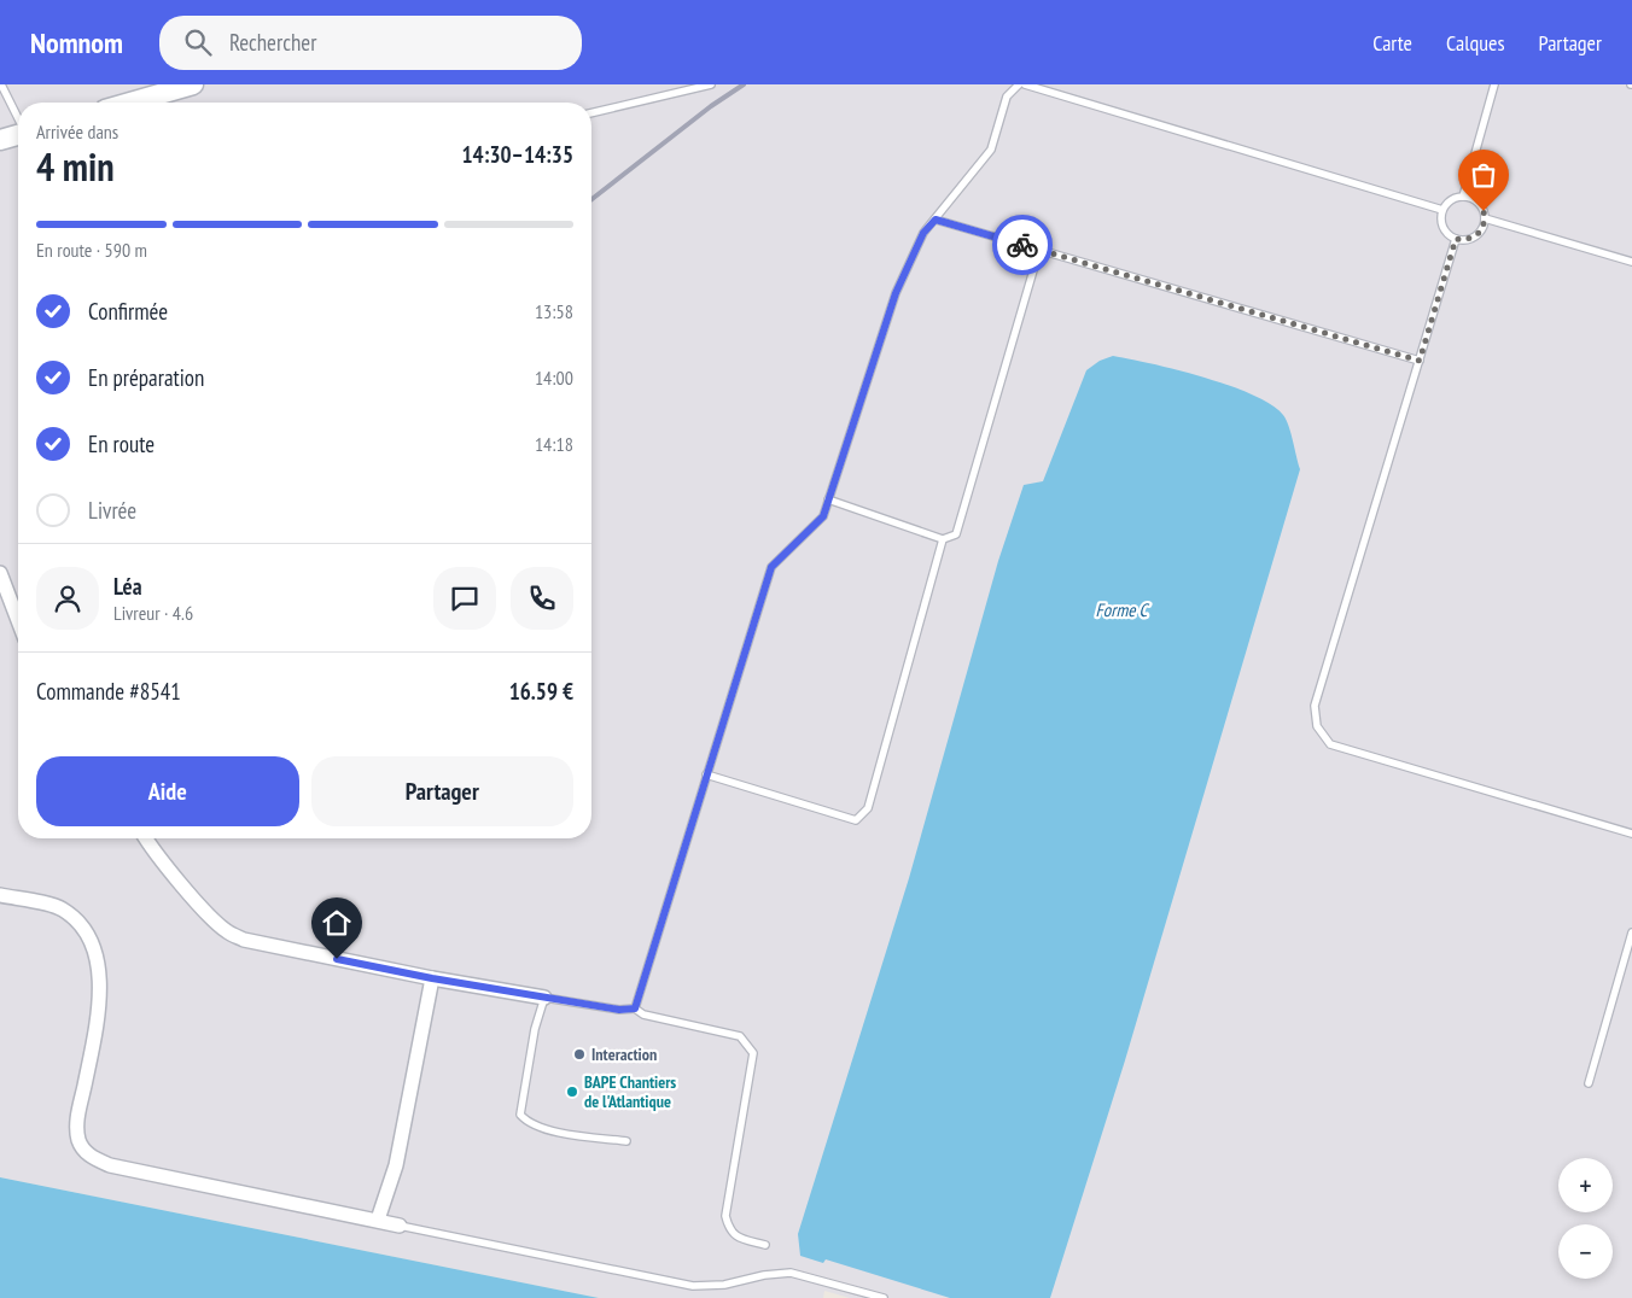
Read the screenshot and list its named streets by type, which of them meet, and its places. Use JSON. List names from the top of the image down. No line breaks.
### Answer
{"water":["Forme C"],"places":["Interaction","BAPE Chantiers de l'Atlantique"],"page":{"header":"Nomnom","search":"Rechercher","nav":["Carte","Calques","Partager"],"heading":["4 min","Arrivée dans","14:30–14:35"],"panel":["Léa","Livreur · 4.6","Commande #8541","16.59 €"],"bar":"En route · 590 m","list":[["Confirmée","13:58"],["En préparation","14:00"],["En route","14:18"],"Livrée"],"buttons":["Aide","Partager"],"map_buttons":["+","−"]}}
